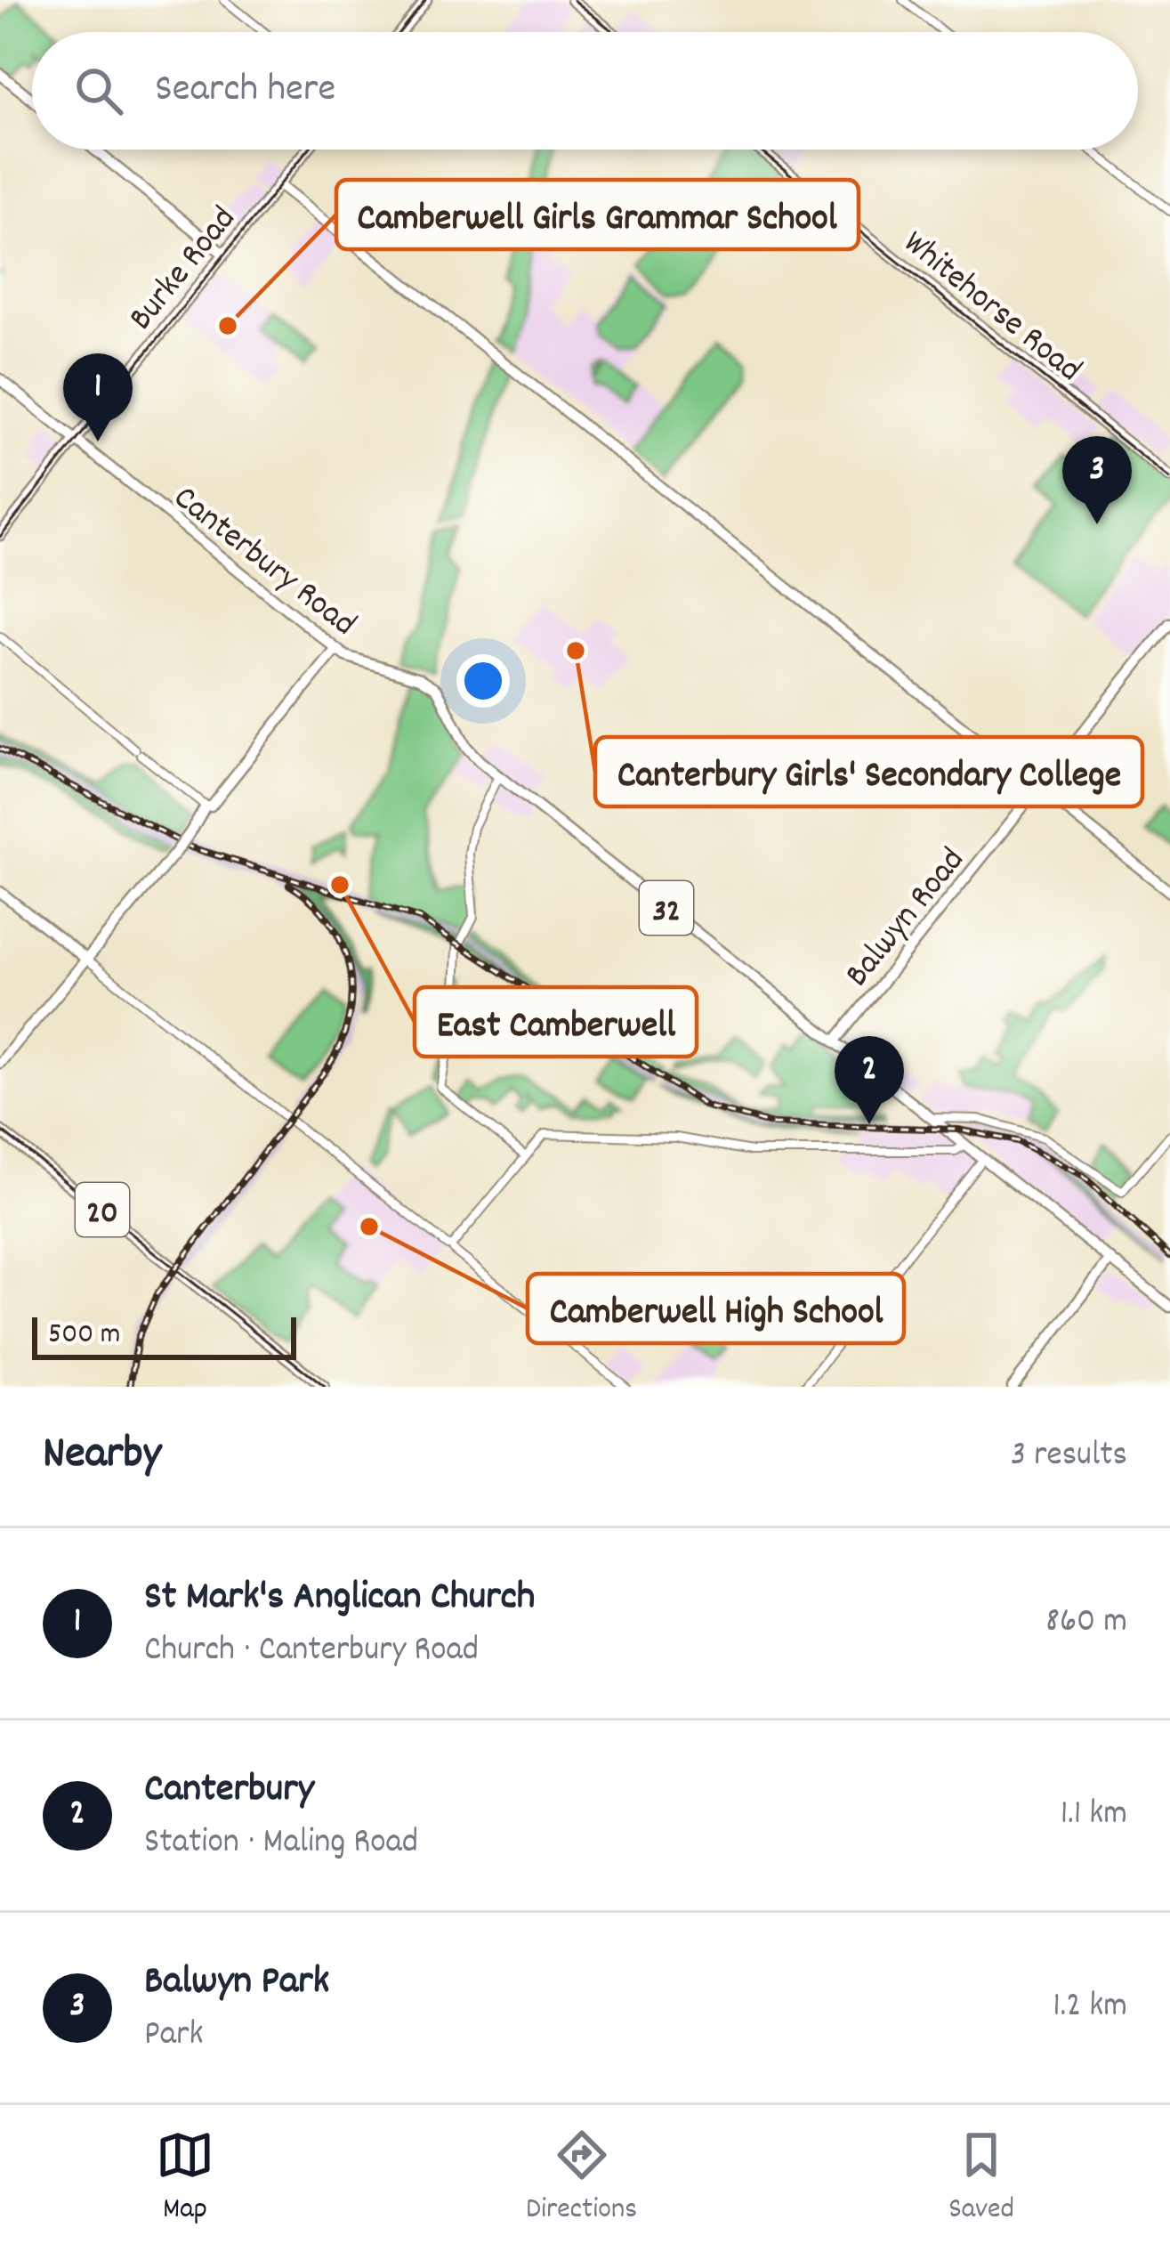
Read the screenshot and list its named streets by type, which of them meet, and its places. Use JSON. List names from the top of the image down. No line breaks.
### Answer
{"streets":{"main road":["Burke Road","Whitehorse Road","Canterbury Road","32","Balwyn Road","20"]},"crossings":[["Burke Road","Canterbury Road"],["Canterbury Road","Balwyn Road"]],"places":["Camberwell Girls Grammar School","Canterbury Girls' Secondary College","East Camberwell","Camberwell High School"],"scale_bar":"500 m","page":{"search":"Search here","pins":["1","3","2"],"scale":"500 m","heading":["Nearby","3 results"],"list":[{"mark":"1","name":"St Mark's Anglican Church","note":"Church · Canterbury Road","value":"860 m"},{"mark":"2","name":"Canterbury","note":"Station · Maling Road","value":"1.1 km"},{"mark":"3","name":"Balwyn Park","note":"Park","value":"1.2 km"}],"nav":["Map","Directions","Saved"]}}
